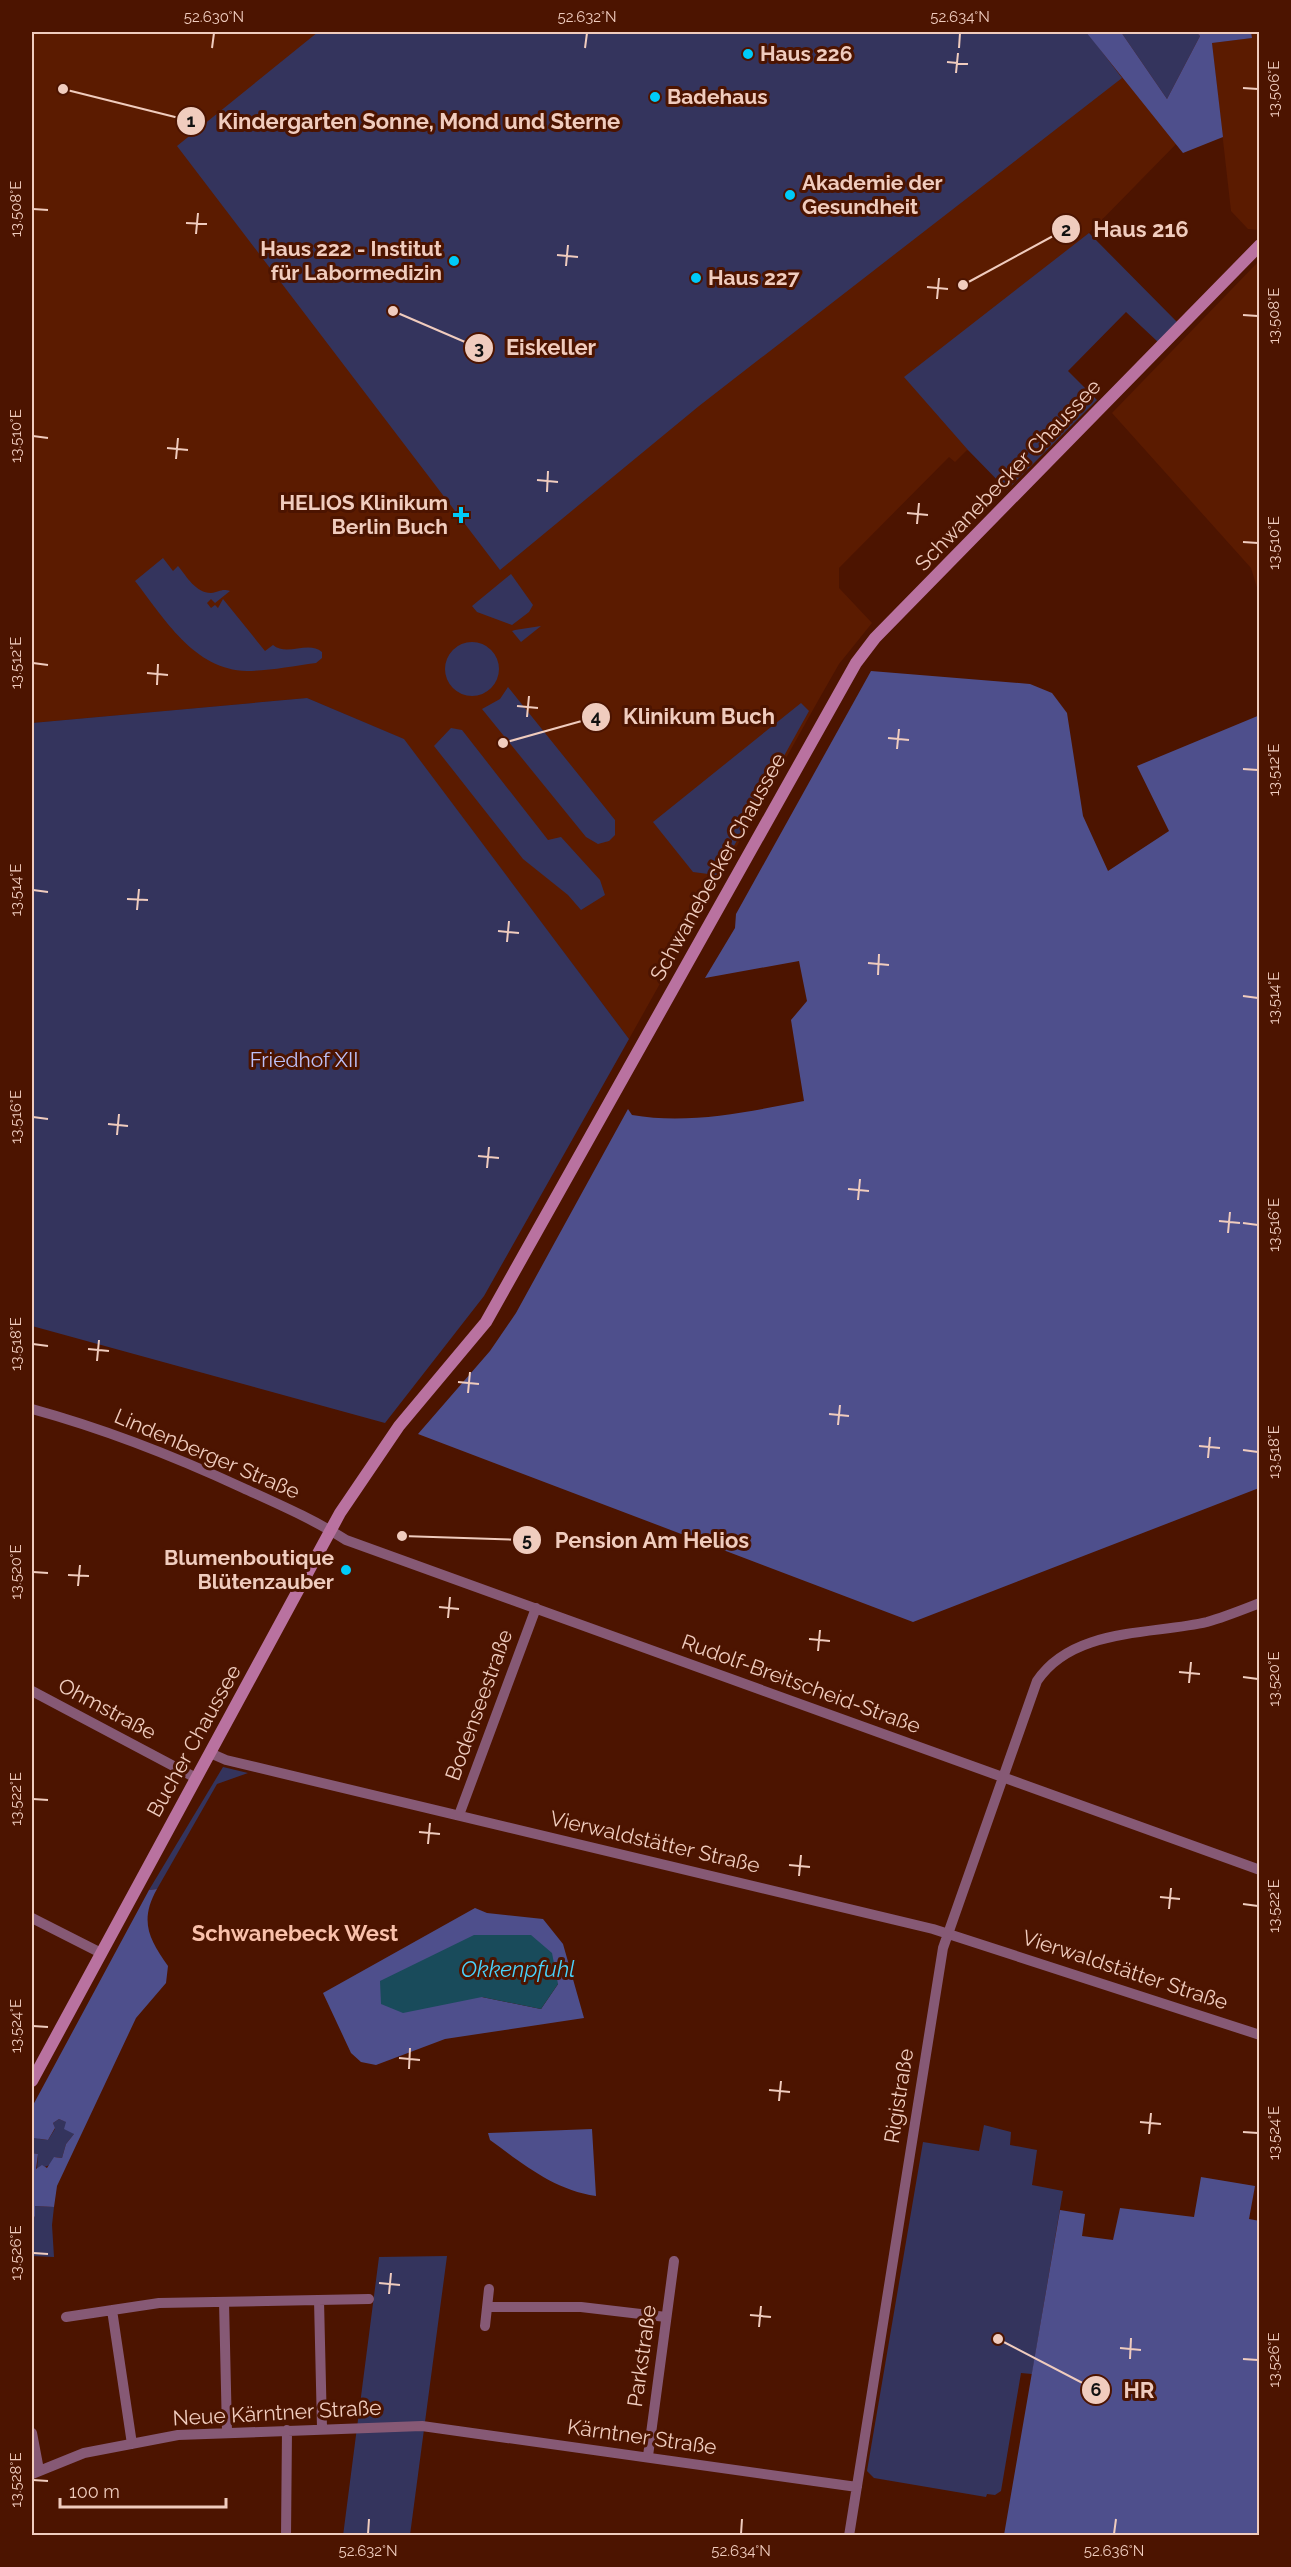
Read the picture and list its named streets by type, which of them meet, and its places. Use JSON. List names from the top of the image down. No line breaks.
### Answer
{"streets":{"main road":["Schwanebecker Chaussee","Bucher Chaussee"],"street":["Lindenberger Straße","Rudolf-Breitscheid-Straße","Bodenseestraße","Ohmstraße","Vierwaldstätter Straße","Rigistraße","Parkstraße","Neue Kärntner Straße","Kärntner Straße"]},"crossings":[["Schwanebecker Chaussee","Bucher Chaussee"],["Lindenberger Straße","Rudolf-Breitscheid-Straße"],["Lindenberger Straße","Bucher Chaussee"],["Rudolf-Breitscheid-Straße","Bodenseestraße"],["Rudolf-Breitscheid-Straße","Bucher Chaussee"],["Rudolf-Breitscheid-Straße","Rigistraße"],["Bodenseestraße","Vierwaldstätter Straße"],["Ohmstraße","Bucher Chaussee"],["Bucher Chaussee","Vierwaldstätter Straße"],["Vierwaldstätter Straße","Rigistraße"],["Rigistraße","Kärntner Straße"],["Parkstraße","Kärntner Straße"],["Neue Kärntner Straße","Kärntner Straße"]],"districts":["Schwanebeck West"],"water":["Okkenpfuhl"],"parks":["Friedhof XII"],"places":{"other":["Haus 226","Kindergarten Sonne, Mond und Sterne","Badehaus","Akademie der Gesundheit","Haus 222 - Institut für Labormedizin","Haus 227","Haus 216","Eiskeller","Klinikum Buch","Pension Am Helios","Blumenboutique Blütenzauber","HR"],"health":["HELIOS Klinikum Berlin Buch"]},"scale_bar":"100 m","coordinates":["52.630°N","52.632°N","52.634°N","13.506°E","13.508°E","13.510°E","13.512°E","13.514°E","13.516°E","13.518°E","13.520°E","13.522°E","13.524°E","13.526°E","13.528°E","52.636°N"]}
